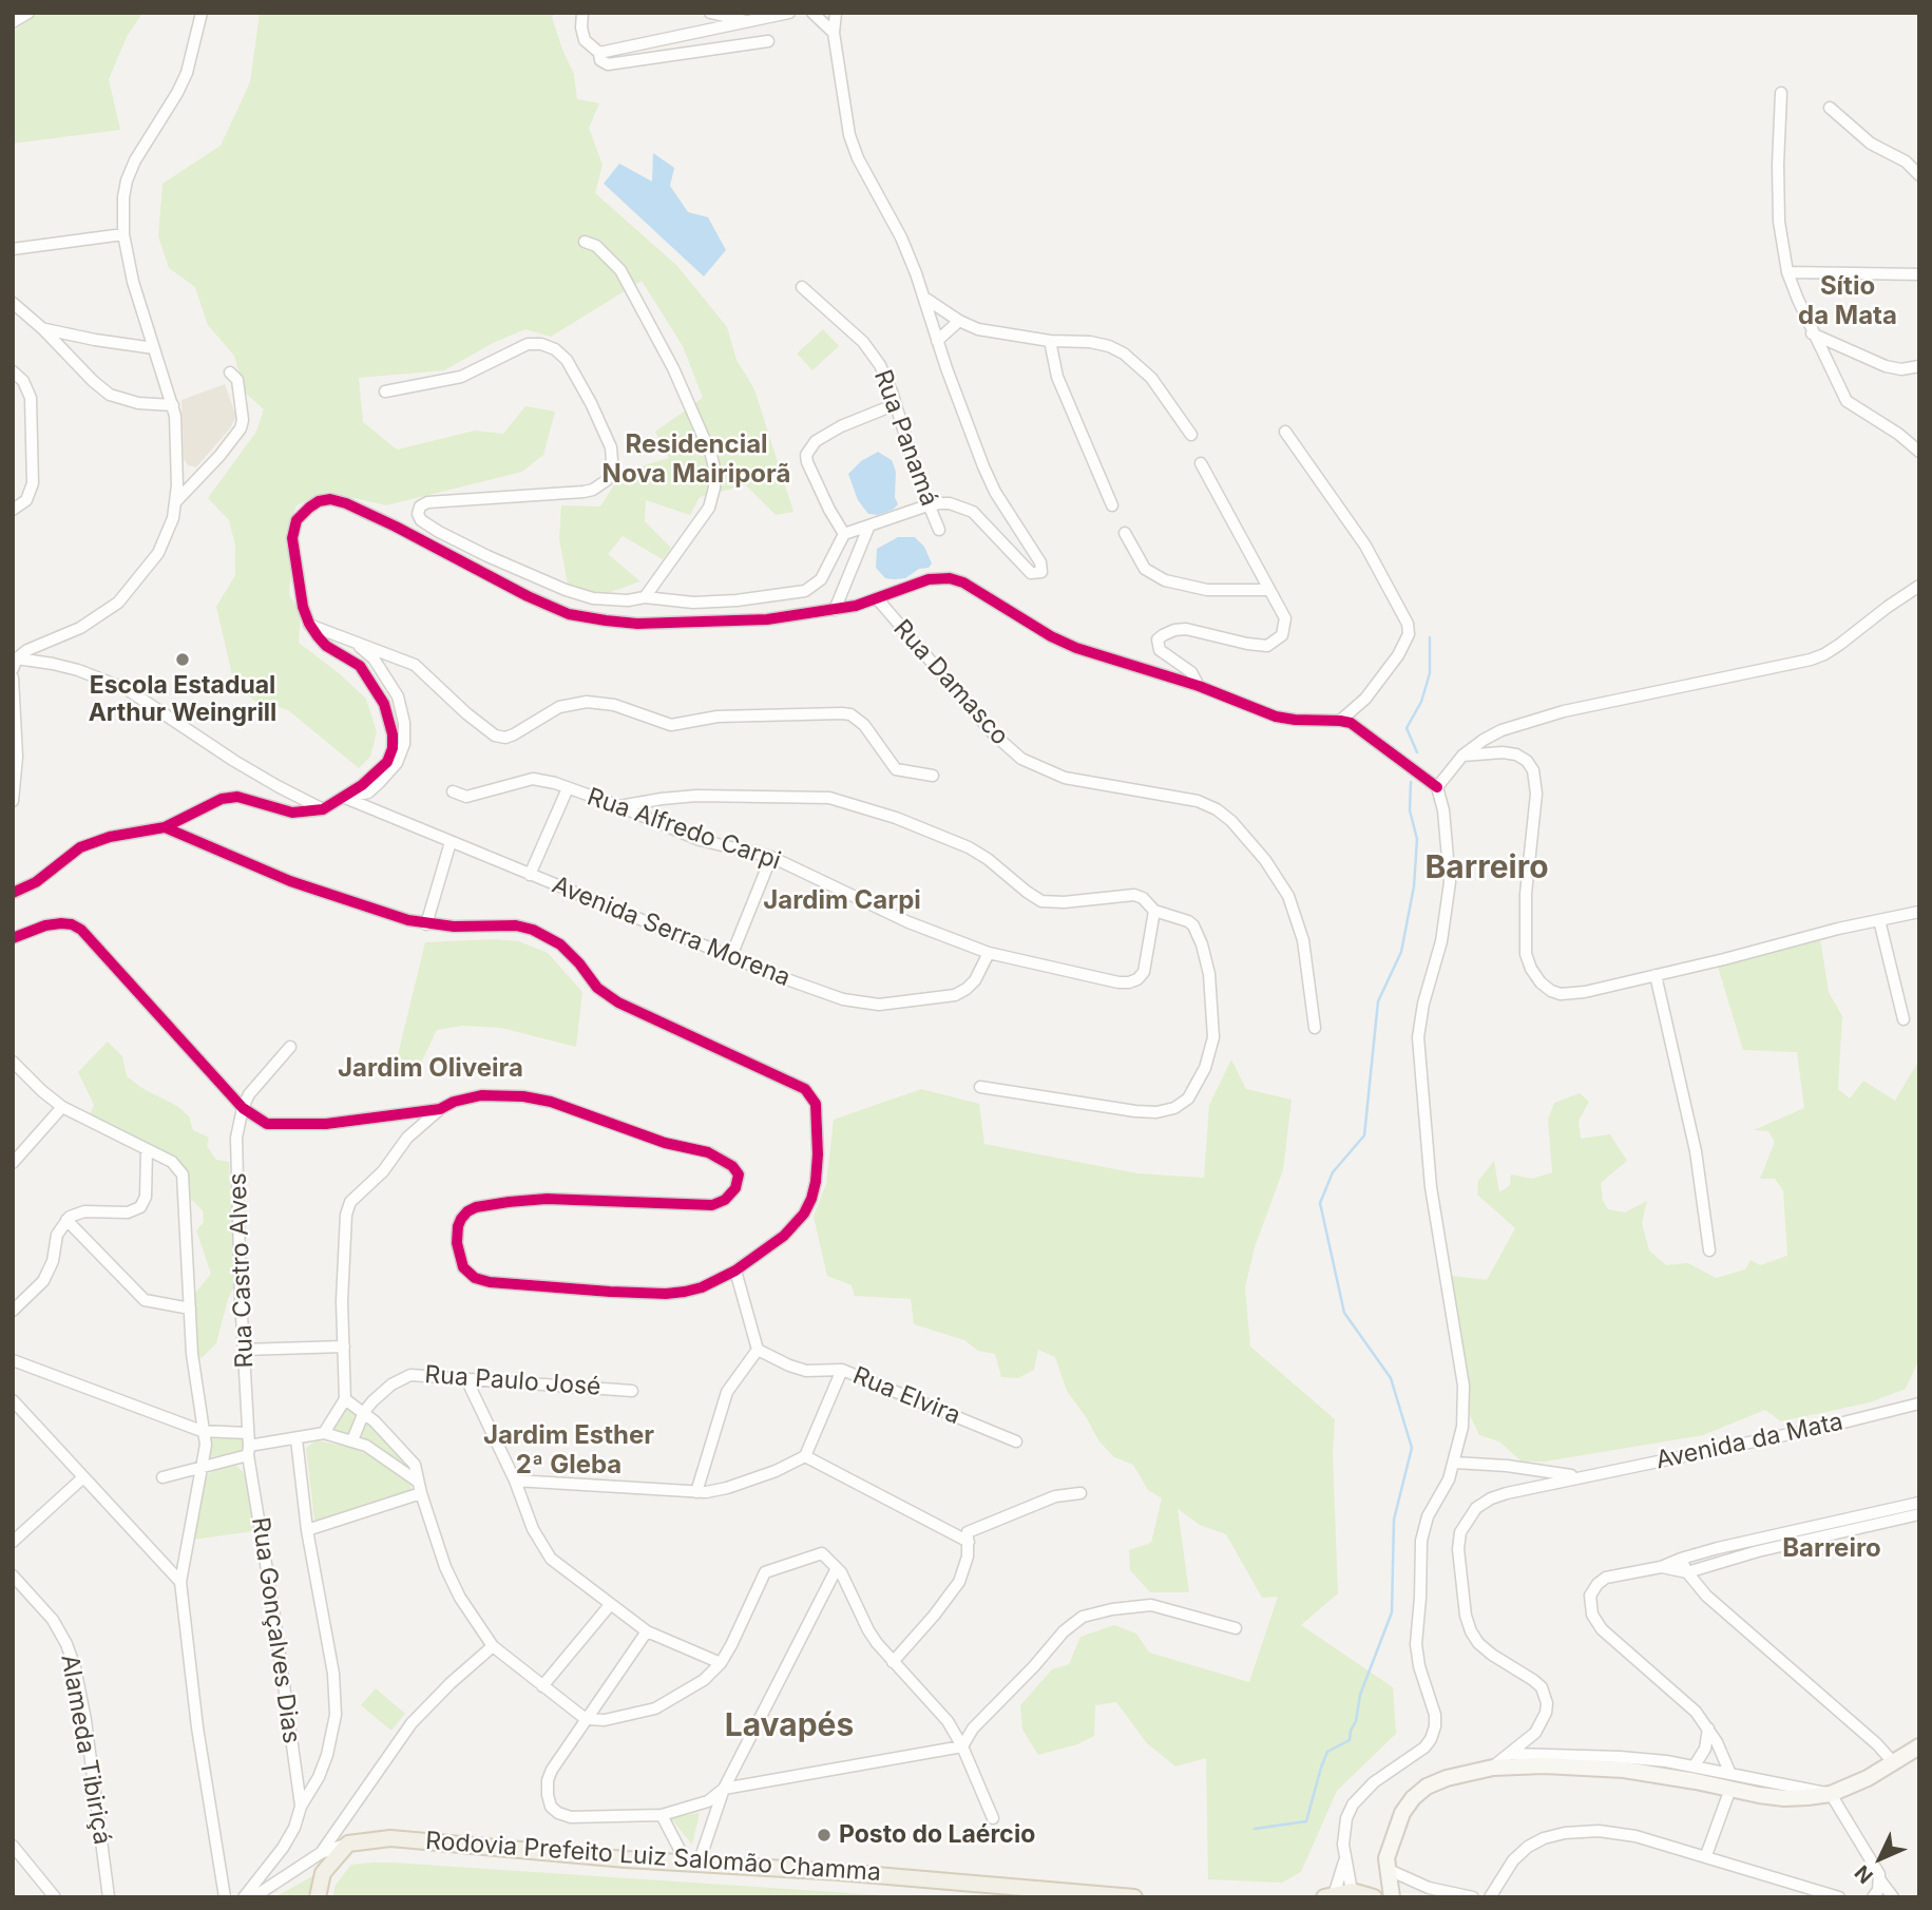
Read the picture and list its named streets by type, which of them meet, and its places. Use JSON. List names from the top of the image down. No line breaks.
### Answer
{"streets":{"main road":["Rodovia Prefeito Luiz Salomão Chamma"],"street":["Rua Panamá","Rua Damasco","Rua Alfredo Carpi","Avenida Serra Morena","Rua Castro Alves","Rua Paulo José","Rua Elvira","Avenida da Mata","Rua Gonçalves Dias","Alameda Tibiriçá"]},"crossings":[["Rua Alfredo Carpi","Avenida Serra Morena"],["Rua Castro Alves","Rua Gonçalves Dias"]],"districts":["Sítio da Mata","Residencial Nova Mairiporã","Barreiro","Jardim Carpi","Jardim Oliveira","Jardim Esther 2ª Gleba","Barreiro","Lavapés"],"places":["Escola Estadual Arthur Weingrill","Posto do Laércio"],"north":"bottom left"}
